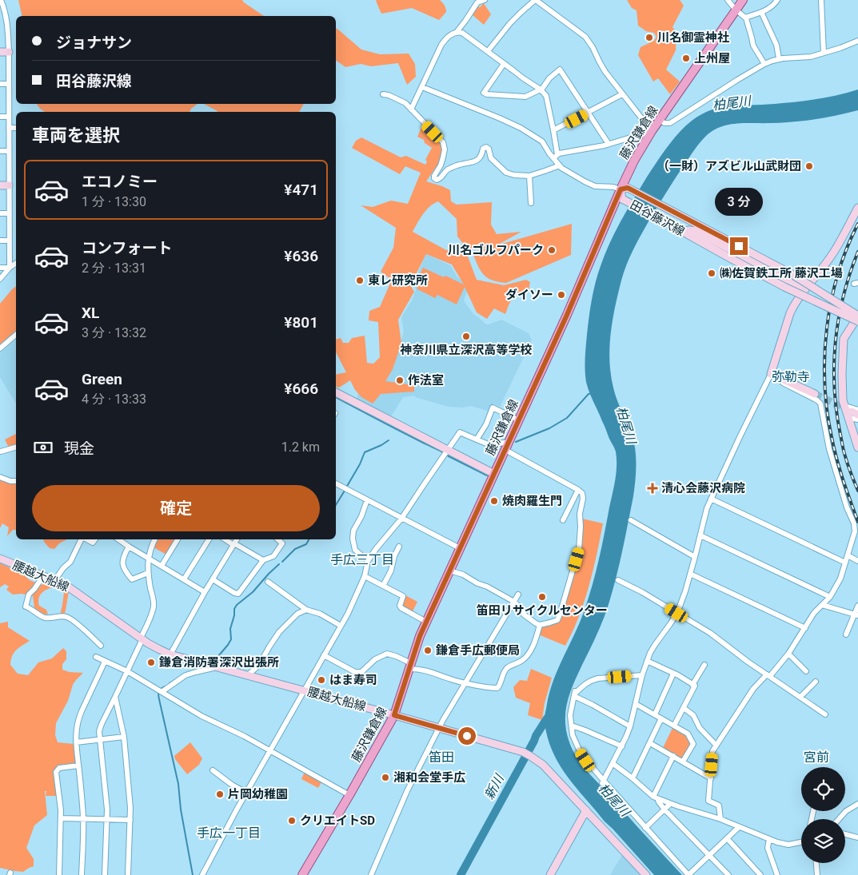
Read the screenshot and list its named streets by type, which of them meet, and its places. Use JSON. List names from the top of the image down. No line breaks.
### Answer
{"streets":{"main road":["藤沢鎌倉線","田谷藤沢線","腰越大船線"]},"crossings":[["藤沢鎌倉線","田谷藤沢線"],["藤沢鎌倉線","腰越大船線"]],"districts":["弥勒寺","手広三丁目","笛田","宮前","手広一丁目"],"water":["柏尾川","新川"],"places":{"other":["川名御霊神社","上州屋","（一財）アズビル山武財団","川名ゴルフパーク","㈱佐賀鉄工所 藤沢工場","東レ研究所","ダイソー","神奈川県立深沢高等学校","作法室","焼肉羅生門","笛田リサイクルセンター","鎌倉手広郵便局","鎌倉消防署深沢出張所","はま寿司","湘和会堂手広","片岡幼稚園","クリエイトSD"],"health":["清心会藤沢病院"]},"page":{"banner":["ジョナサン","田谷藤沢線"],"heading":"車両を選択","list":[{"name":"エコノミー","note":"1 分 · 13:30","value":"¥471"},{"name":"コンフォート","note":"2 分 · 13:31","value":"¥636"},{"name":"XL","note":"3 分 · 13:32","value":"¥801"},{"name":"Green","note":"4 分 · 13:33","value":"¥666"}],"bubble":"3 分","pay":["現金","1.2 km"],"buttons":"確定"}}
